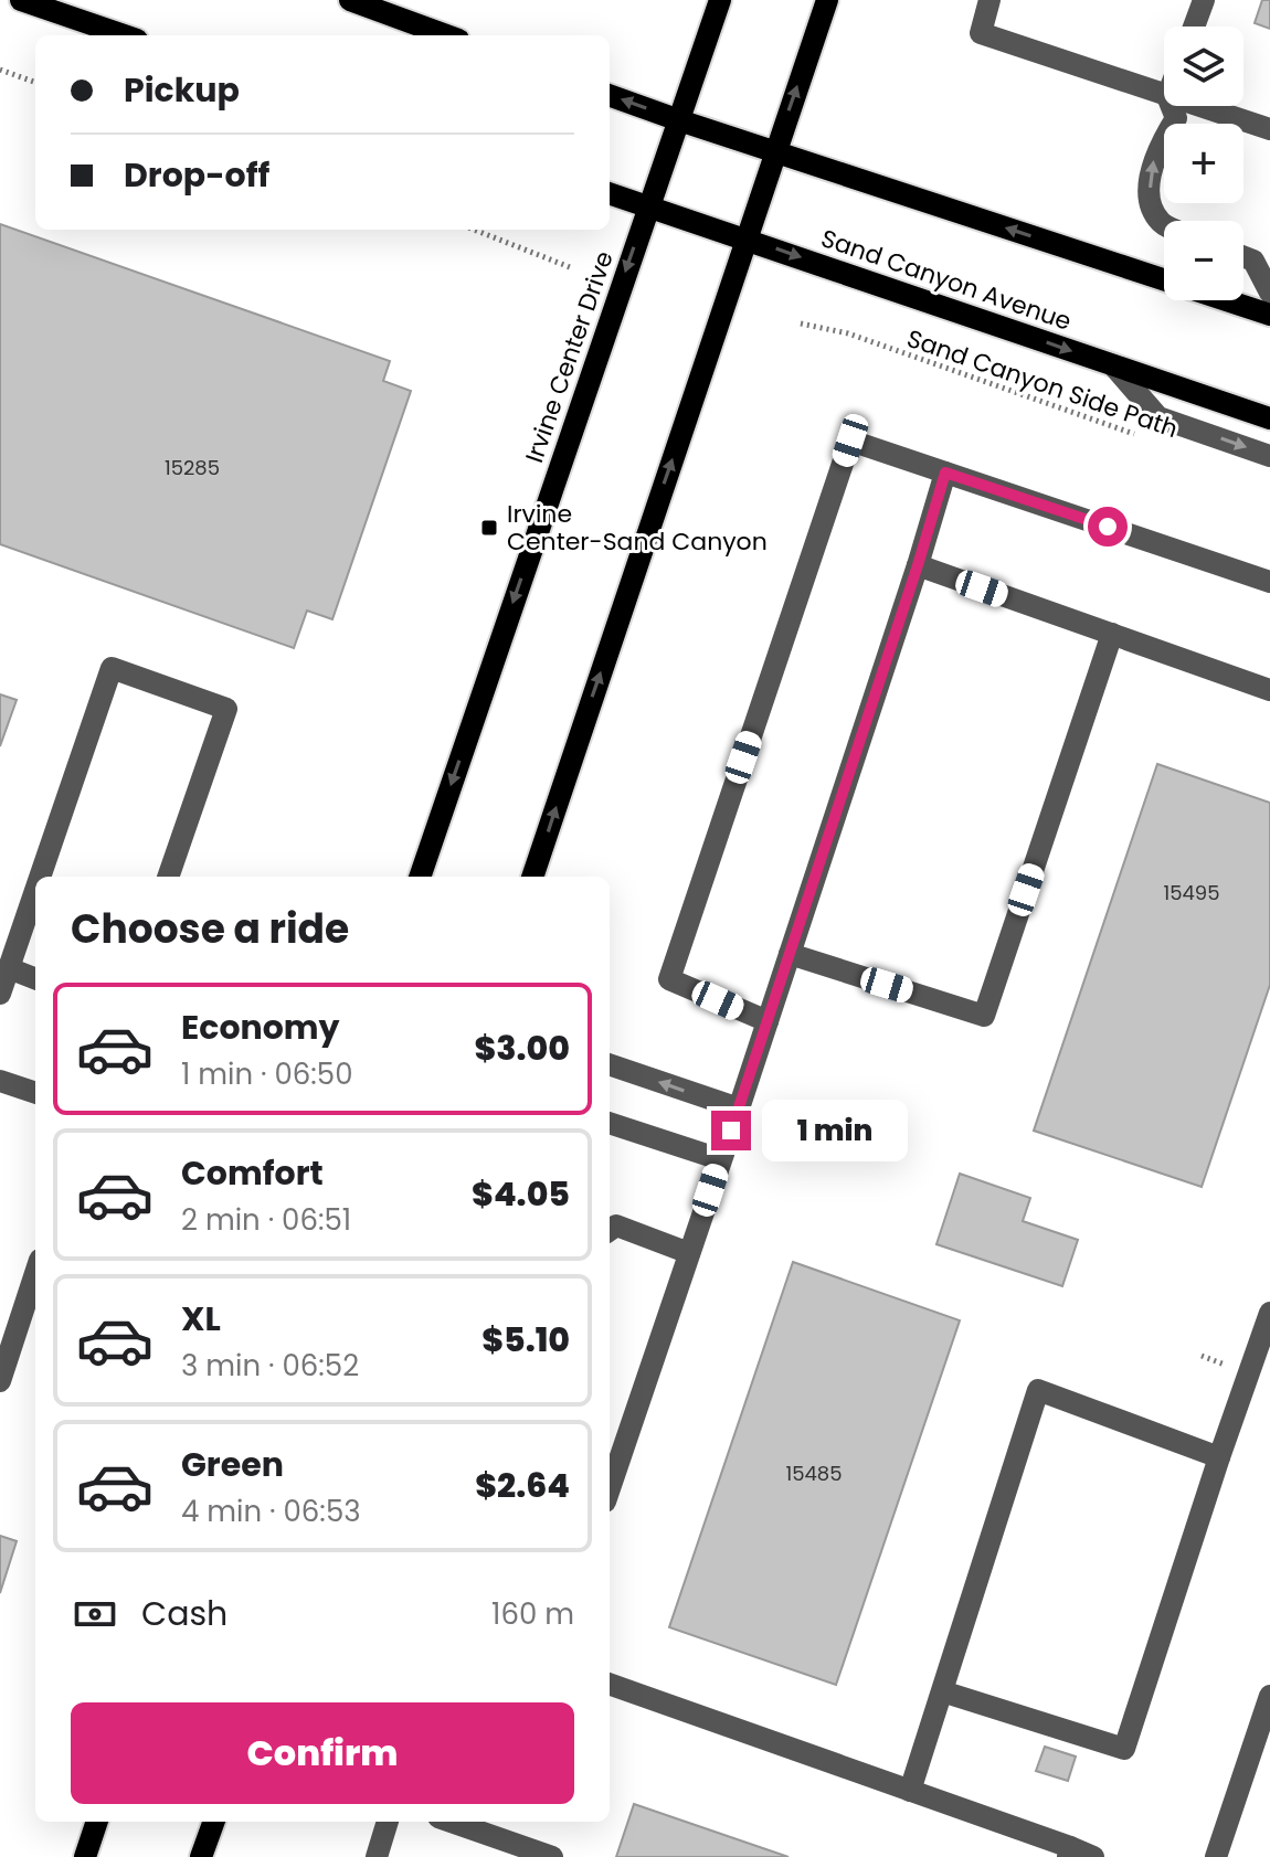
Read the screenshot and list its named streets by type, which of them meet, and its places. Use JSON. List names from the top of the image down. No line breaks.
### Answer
{"streets":{"main road":["Sand Canyon Avenue","Irvine Center Drive"],"path":["Sand Canyon Side Path"]},"crossings":[["Sand Canyon Avenue","Irvine Center Drive"]],"places":{"transit":["Irvine Center-Sand Canyon"]},"house_numbers":["15285","15495","15485"],"page":{"map_buttons":["+","−"],"banner":["Pickup","Drop-off"],"heading":"Choose a ride","list":[{"name":"Economy","note":"1 min · 06:50","value":"$3.00"},{"name":"Comfort","note":"2 min · 06:51","value":"$4.05"},{"name":"XL","note":"3 min · 06:52","value":"$5.10"},{"name":"Green","note":"4 min · 06:53","value":"$2.64"}],"bubble":"1 min","pay":["Cash","160 m"],"buttons":"Confirm"}}
